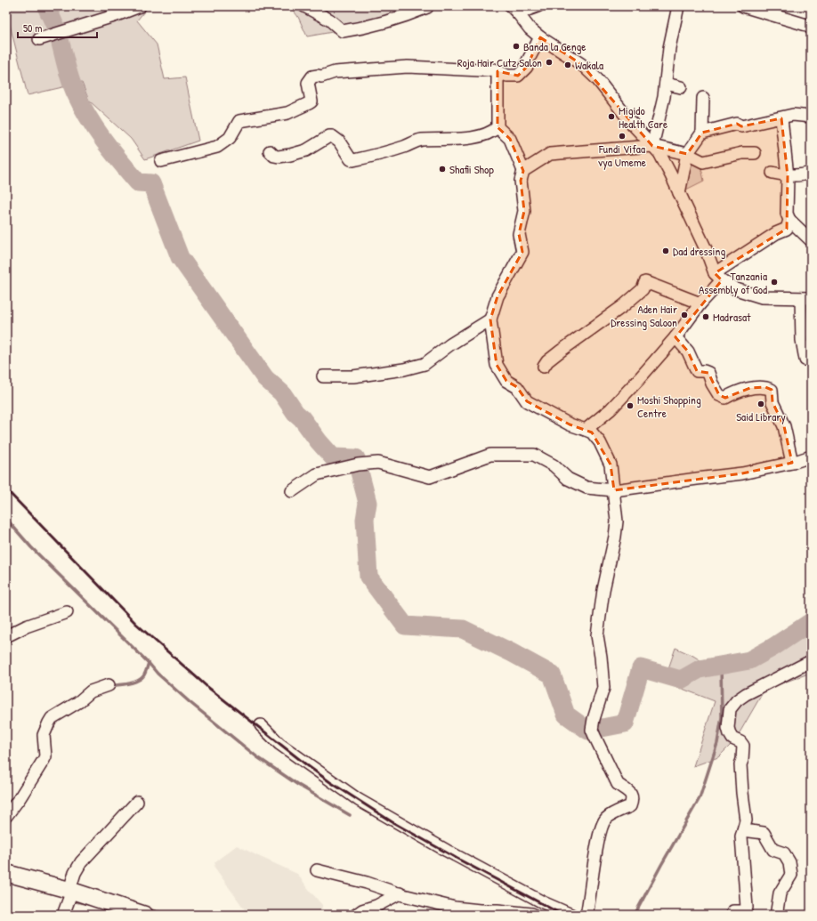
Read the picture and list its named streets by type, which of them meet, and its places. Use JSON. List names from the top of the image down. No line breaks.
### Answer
{"places":["Banda la Genge","Roja Hair Cutz Salon","Wakala","Migido Health Care","Fundi Vifaa vya Umeme","Shafii Shop","Dad dressing","Tanzania Assembly of God","Aden Hair Dressing Saloon","Madrasat","Said Library","Moshi Shopping Centre"],"scale_bar":"50 m"}
